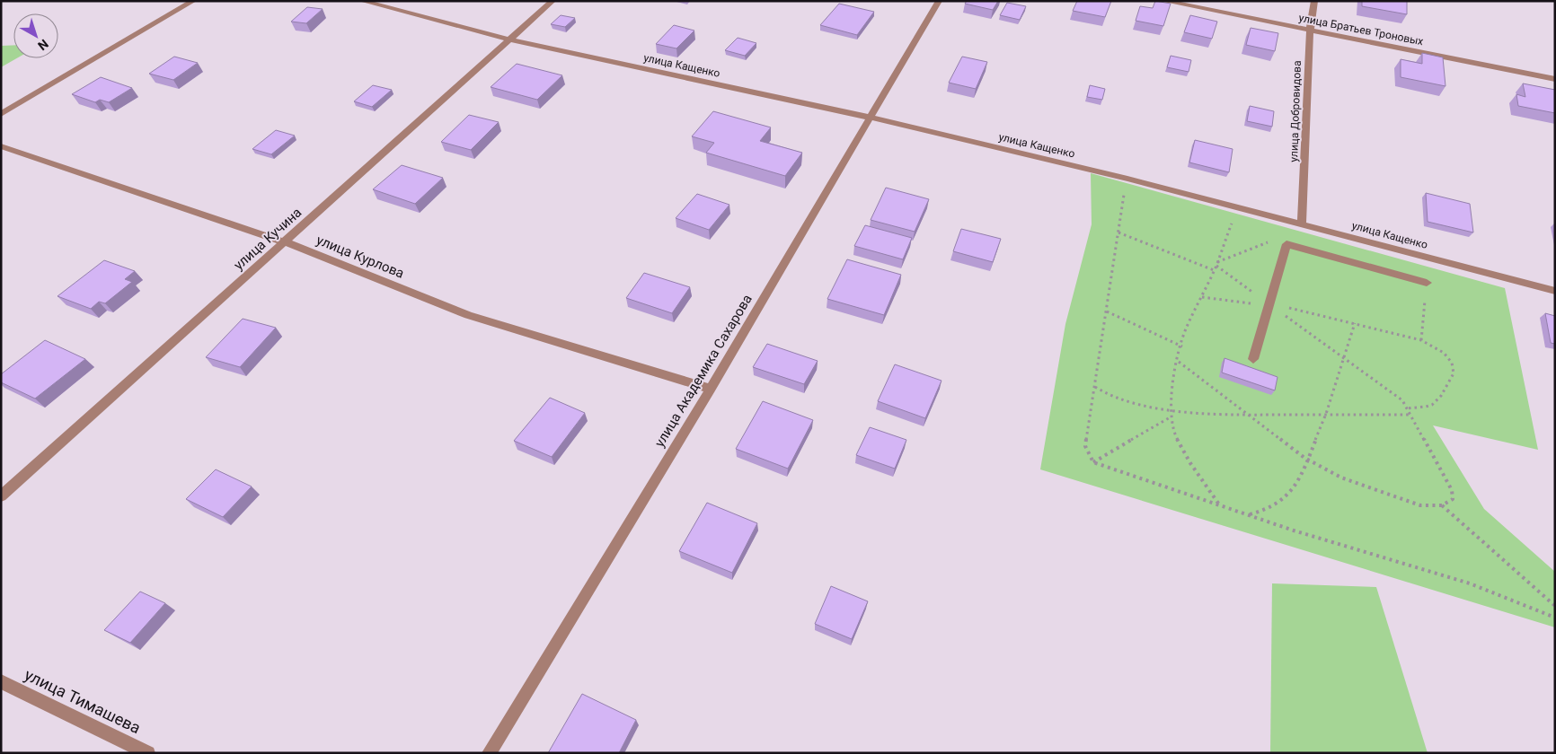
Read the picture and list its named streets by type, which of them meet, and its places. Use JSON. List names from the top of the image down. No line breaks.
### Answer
{"streets":{"street":["улица Братьев Троновых","улица Кащенко","улица Добровидова","улица Кучина","улица Курлова","улица Академика Сахарова","улица Тимашева"]},"crossings":[["улица Братьев Троновых","улица Добровидова"],["улица Кащенко","улица Добровидова"],["улица Кащенко","улица Кучина"],["улица Кащенко","улица Академика Сахарова"],["улица Кучина","улица Курлова"],["улица Курлова","улица Академика Сахарова"]],"north":"bottom right"}
